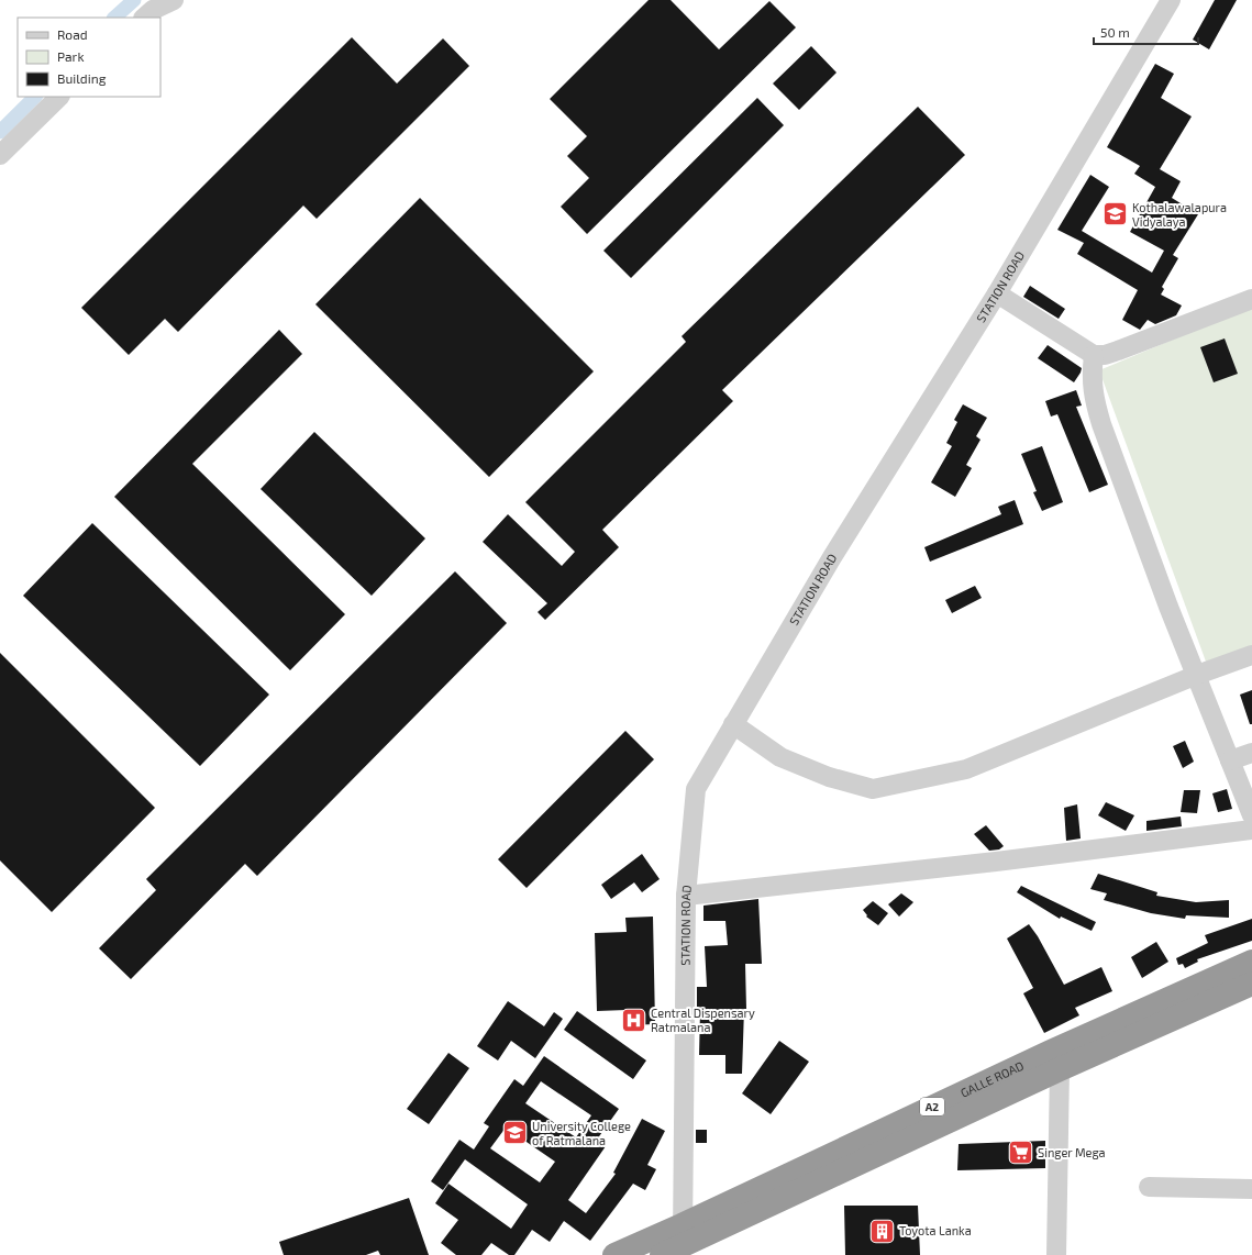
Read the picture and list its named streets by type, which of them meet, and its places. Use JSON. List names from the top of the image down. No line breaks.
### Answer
{"streets":{"highway":["GALLE ROAD","A2"],"street":["STATION ROAD"]},"crossings":[["STATION ROAD","GALLE ROAD"]],"places":{"school or university":["Kothalawalapura Vidyalaya","University College of Ratmalana"],"hospital":["Central Dispensary Ratmalana"],"supermarket":["Singer Mega"],"building":["Toyota Lanka"]},"legend":["Road","Park","Building"],"scale_bar":"50 m"}
